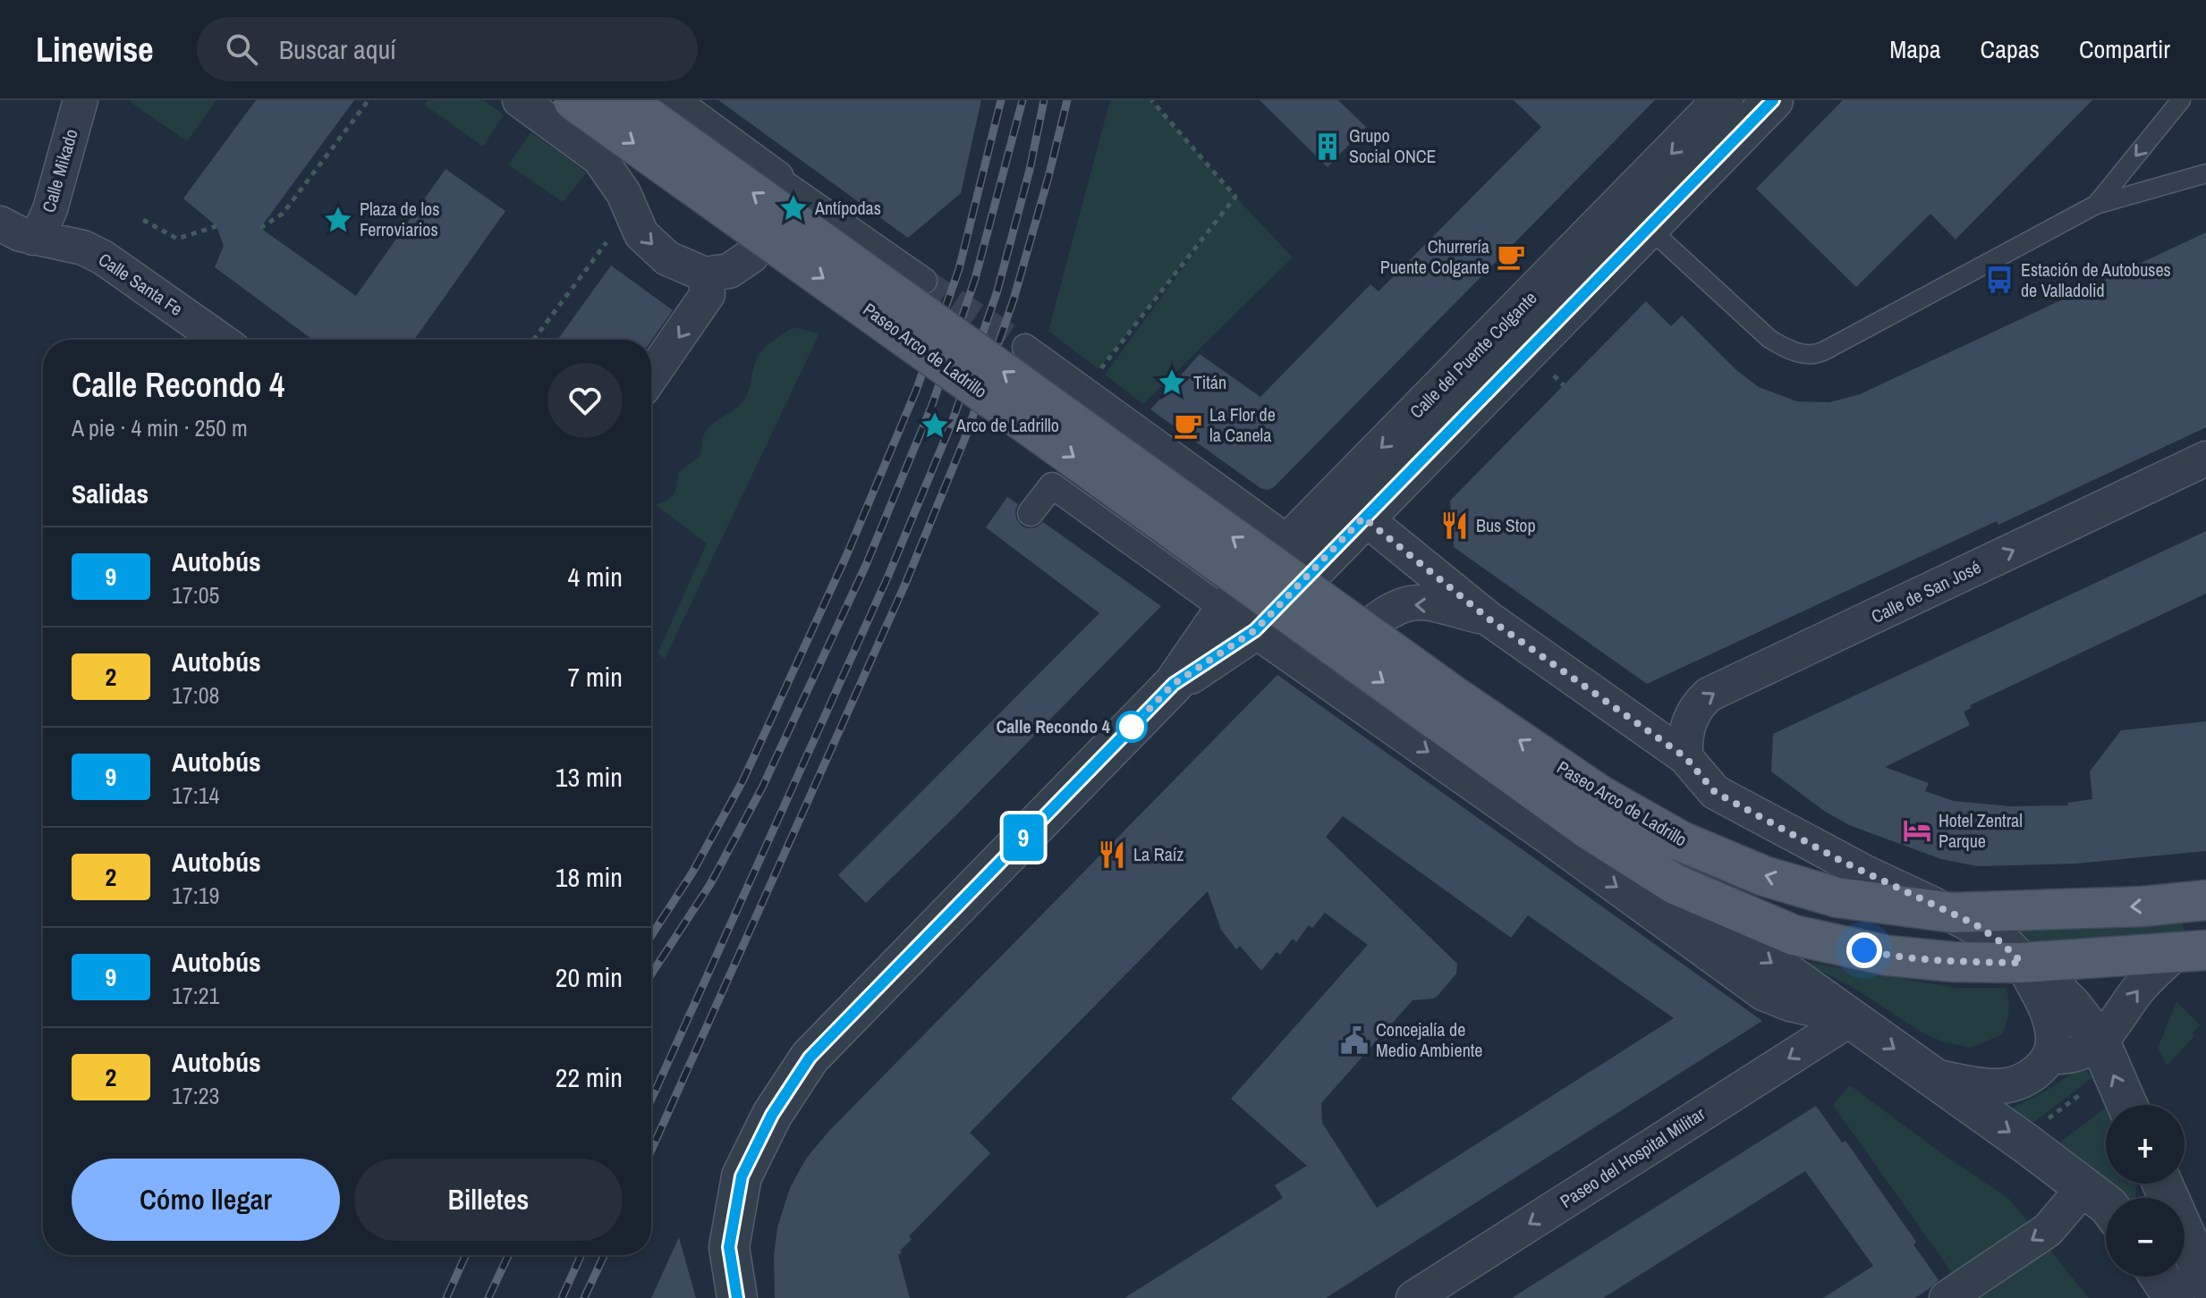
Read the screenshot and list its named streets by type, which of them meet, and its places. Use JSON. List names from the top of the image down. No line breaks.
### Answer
{"streets":{"main road":["Paseo Arco de Ladrillo"],"street":["Calle Mikado","Calle Santa Fe","Calle del Puente Colgante","Calle de San José","Paseo del Hospital Militar"]},"crossings":[["Calle Mikado","Calle Santa Fe"],["Paseo Arco de Ladrillo","Calle del Puente Colgante"],["Paseo Arco de Ladrillo","Calle de San José"],["Paseo Arco de Ladrillo","Paseo del Hospital Militar"]],"one_way":["Calle de San José","Paseo del Hospital Militar"],"places":{"building":["Grupo Social ONCE"],"place":["Antípodas","Plaza de los Ferroviarios","Titán","Arco de Ladrillo"],"cafe":["Churrería Puente Colgante","La Flor de la Canela"],"bus stop":["Estación de Autobuses de Valladolid"],"restaurant":["Bus Stop","La Raíz"],"other":["Calle Recondo 4"],"hotel":["Hotel Zentral Parque"],"public building":["Concejalía de Medio Ambiente"]},"lines":["bus line 9"],"page":{"header":"Linewise","search":"Buscar aquí","nav":["Mapa","Capas","Compartir"],"on_map":"9","heading":[["Calle Recondo 4","A pie · 4 min · 250 m"],"Salidas"],"list":[{"mark":"9","name":"Autobús","note":"17:05","value":"4 min"},{"mark":"2","name":"Autobús","note":"17:08","value":"7 min"},{"mark":"9","name":"Autobús","note":"17:14","value":"13 min"},{"mark":"2","name":"Autobús","note":"17:19","value":"18 min"},{"mark":"9","name":"Autobús","note":"17:21","value":"20 min"},{"mark":"2","name":"Autobús","note":"17:23","value":"22 min"}],"map_buttons":["+","−"],"buttons":["Cómo llegar","Billetes"]}}
